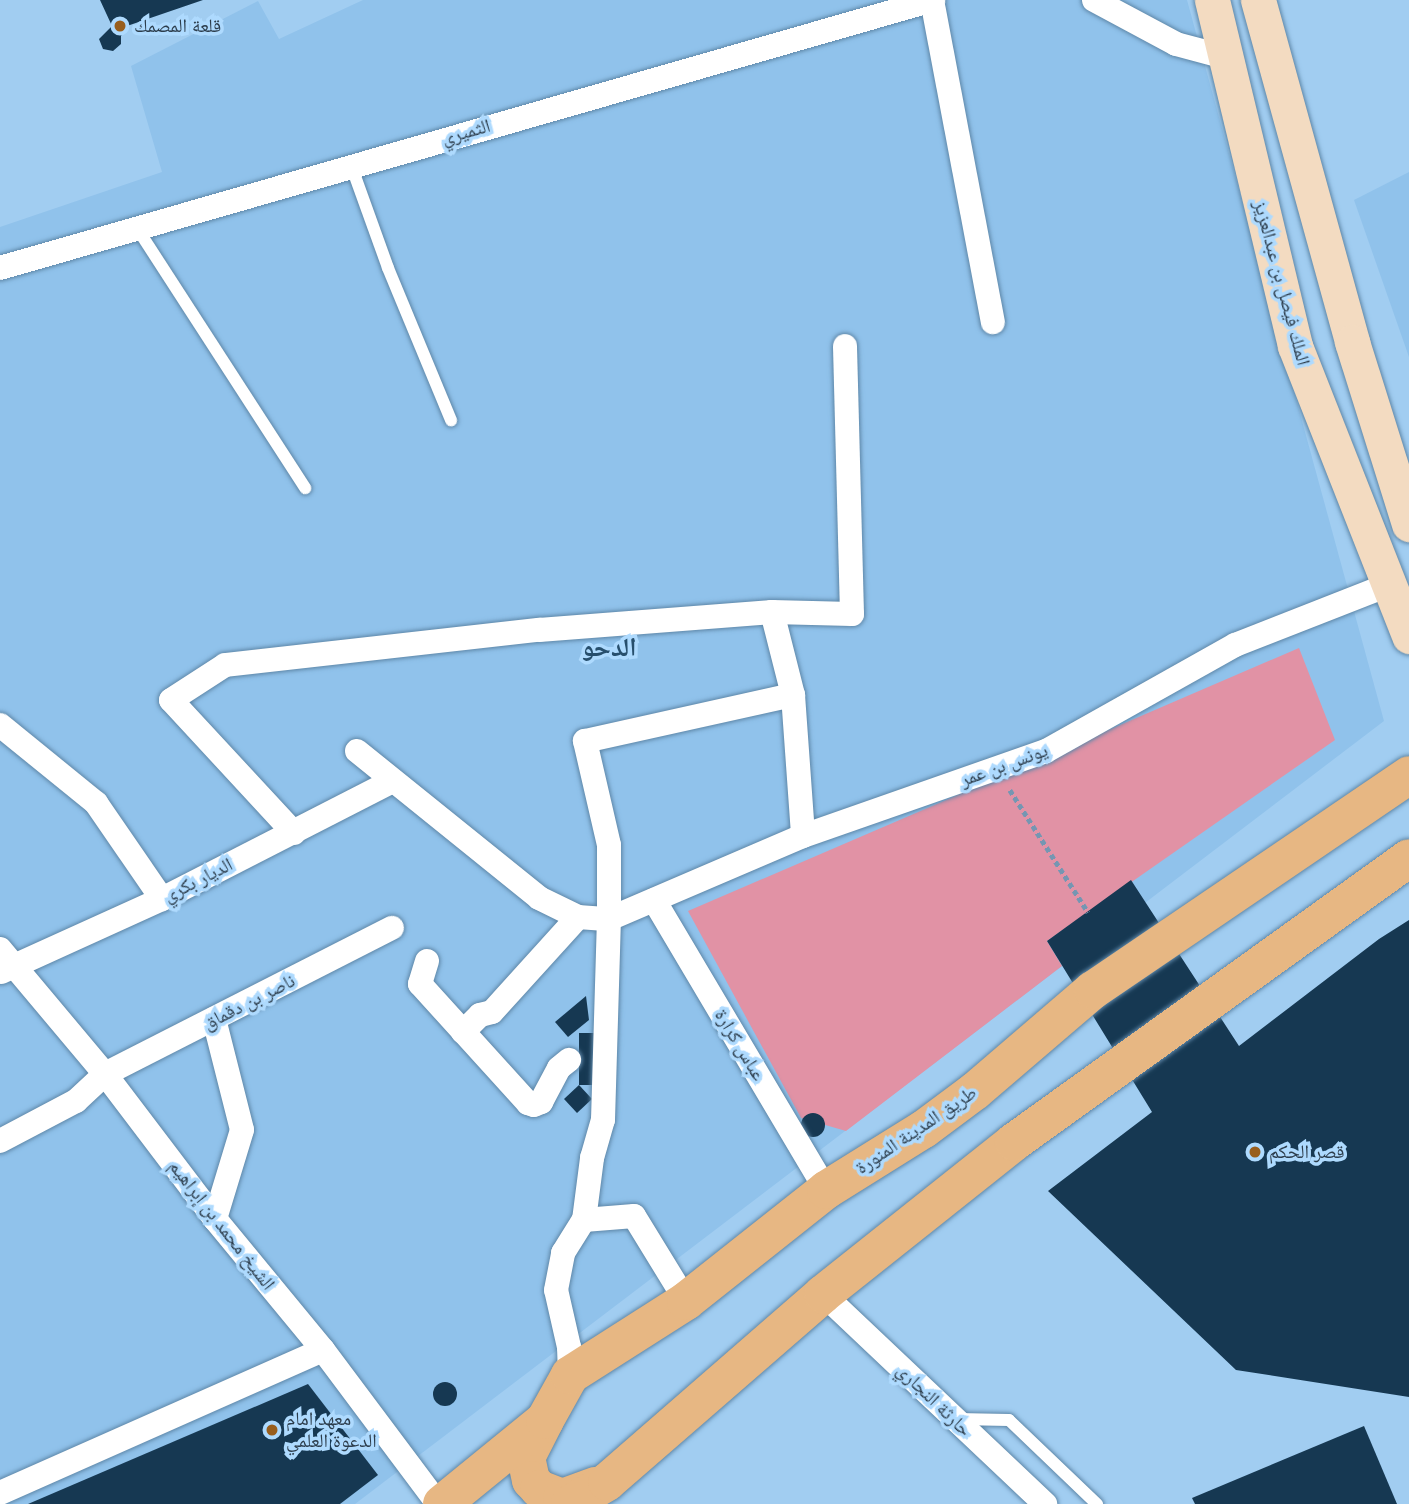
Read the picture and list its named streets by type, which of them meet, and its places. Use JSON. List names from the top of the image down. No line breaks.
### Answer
{"streets":{"main road":["طريق المدينة المنورة"],"street":["الثميري","الملك فيصل بن عبدالعزيز","يونس بن عمر","الديار بكري","ناصر بن دقماق","عباس كرارة","الشيخ محمد بن إبراهيم","حارثة النجاري"]},"crossings":[["الملك فيصل بن عبدالعزيز","يونس بن عمر"],["يونس بن عمر","عباس كرارة"],["الديار بكري","الشيخ محمد بن إبراهيم"],["ناصر بن دقماق","الشيخ محمد بن إبراهيم"],["عباس كرارة","طريق المدينة المنورة"],["طريق المدينة المنورة","الشيخ محمد بن إبراهيم"]],"districts":["الدحو"],"places":["قلعة المصمك","قصر الحكم","معهد امام الدعوة العلمي"]}
